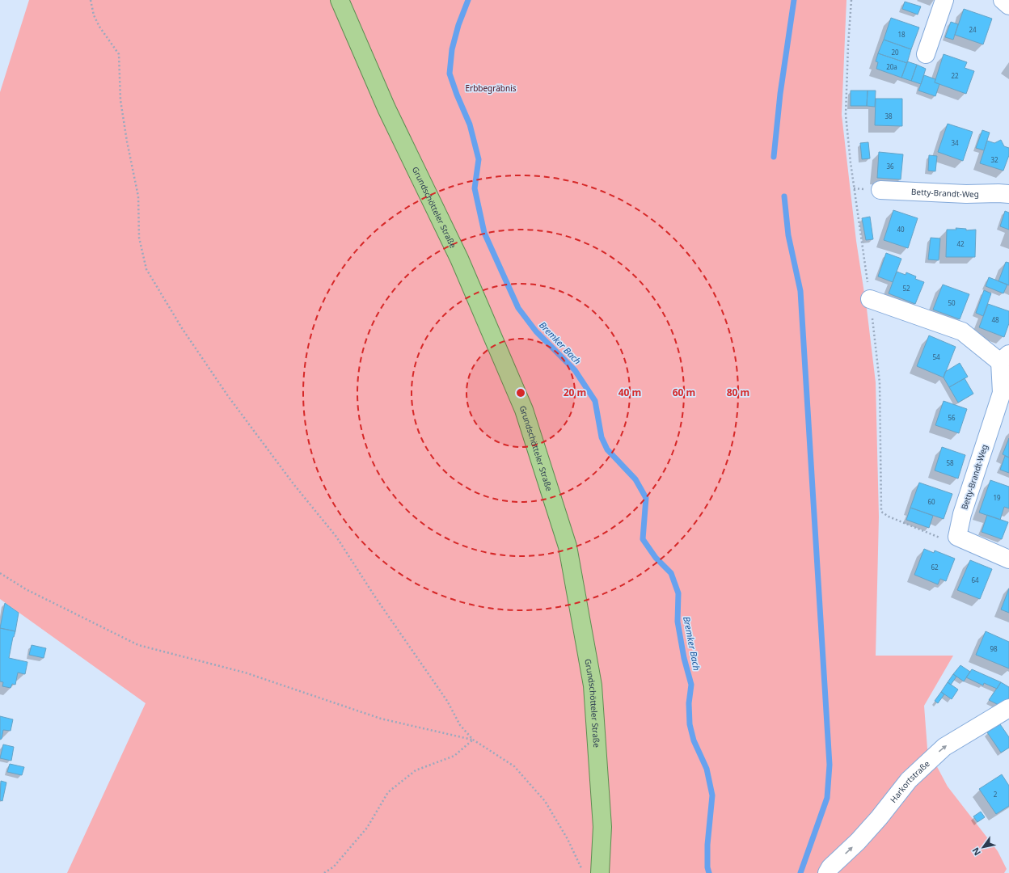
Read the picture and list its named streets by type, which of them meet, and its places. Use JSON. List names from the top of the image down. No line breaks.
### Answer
{"streets":{"main road":["Grundschötteler Straße"],"street":["Betty-Brandt-Weg","Harkortstraße"]},"one_way":["Harkortstraße"],"water":["Bremker Bach"],"parks":["Erbbegräbnis"],"house_numbers":["24","18","20","20a","22","38","34","32","36","40","42","52","50","48","54","56","58","19","60","62","64","98","2"],"north":"bottom left","rings":["20 m","40 m","60 m","80 m"]}
